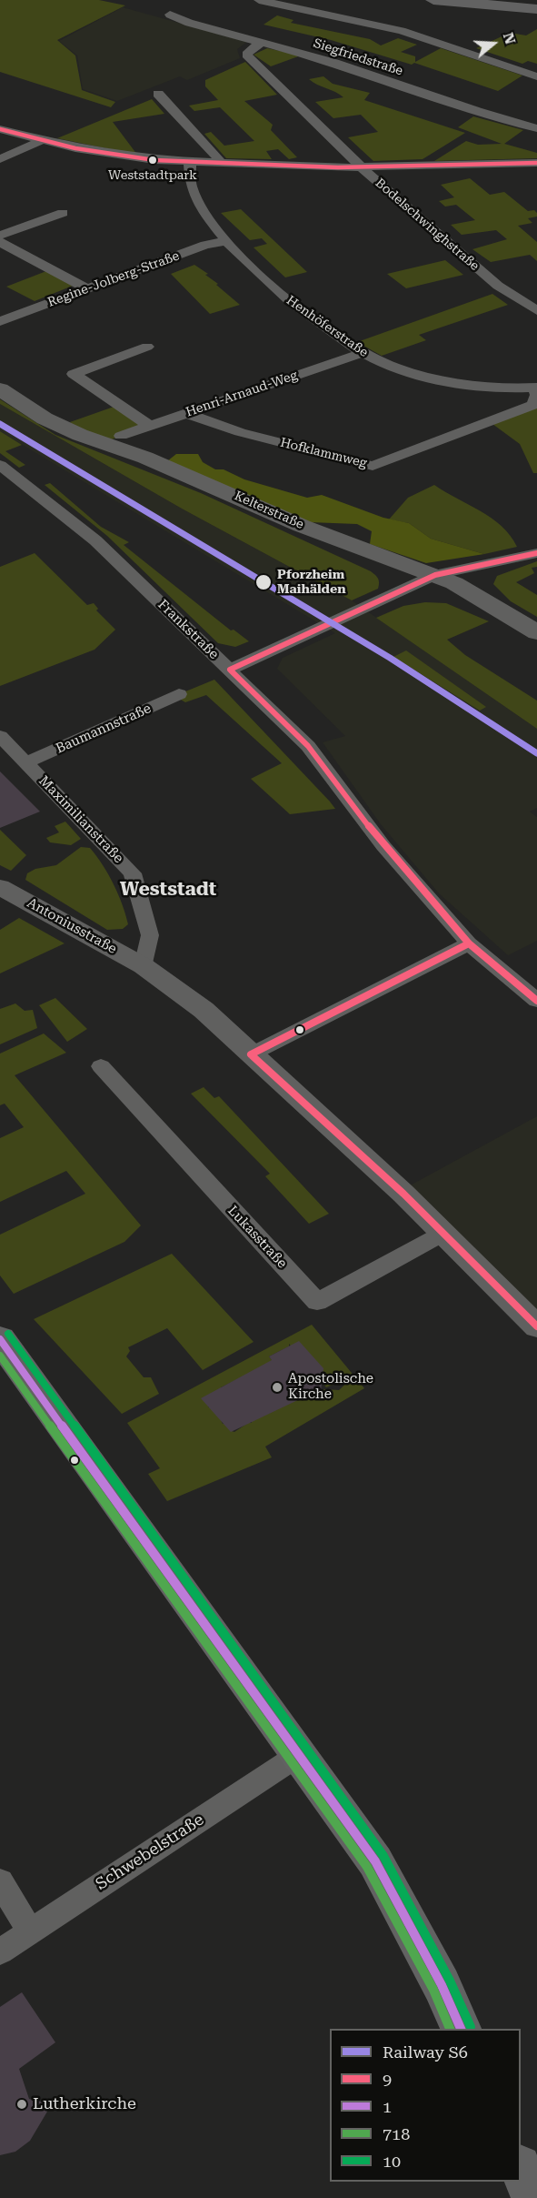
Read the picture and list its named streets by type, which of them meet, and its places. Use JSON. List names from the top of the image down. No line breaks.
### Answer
{"streets":{"main road":["Kelterstraße"],"street":["Siegfriedstraße","Bodelschwinghstraße","Regine-Jolberg-Straße","Henhöferstraße","Henri-Arnaud-Weg","Hofklammweg","Frankstraße","Baumannstraße","Maximilianstraße","Antoniusstraße","Lukasstraße","Schwebelstraße"]},"crossings":[["Siegfriedstraße","Bodelschwinghstraße"],["Regine-Jolberg-Straße","Henhöferstraße"],["Henhöferstraße","Henri-Arnaud-Weg"],["Henhöferstraße","Hofklammweg"],["Henri-Arnaud-Weg","Hofklammweg"],["Baumannstraße","Maximilianstraße"],["Maximilianstraße","Antoniusstraße"]],"districts":["Weststadt"],"places":["Weststadtpark","Pforzheim Maihälden","Apostolische Kirche","Lutherkirche"],"lines":["transit line 9","rail line S6","transit line 10","transit line 1","transit line 718"],"legend":["Railway S6","9","1","718","10"],"north":"right"}
